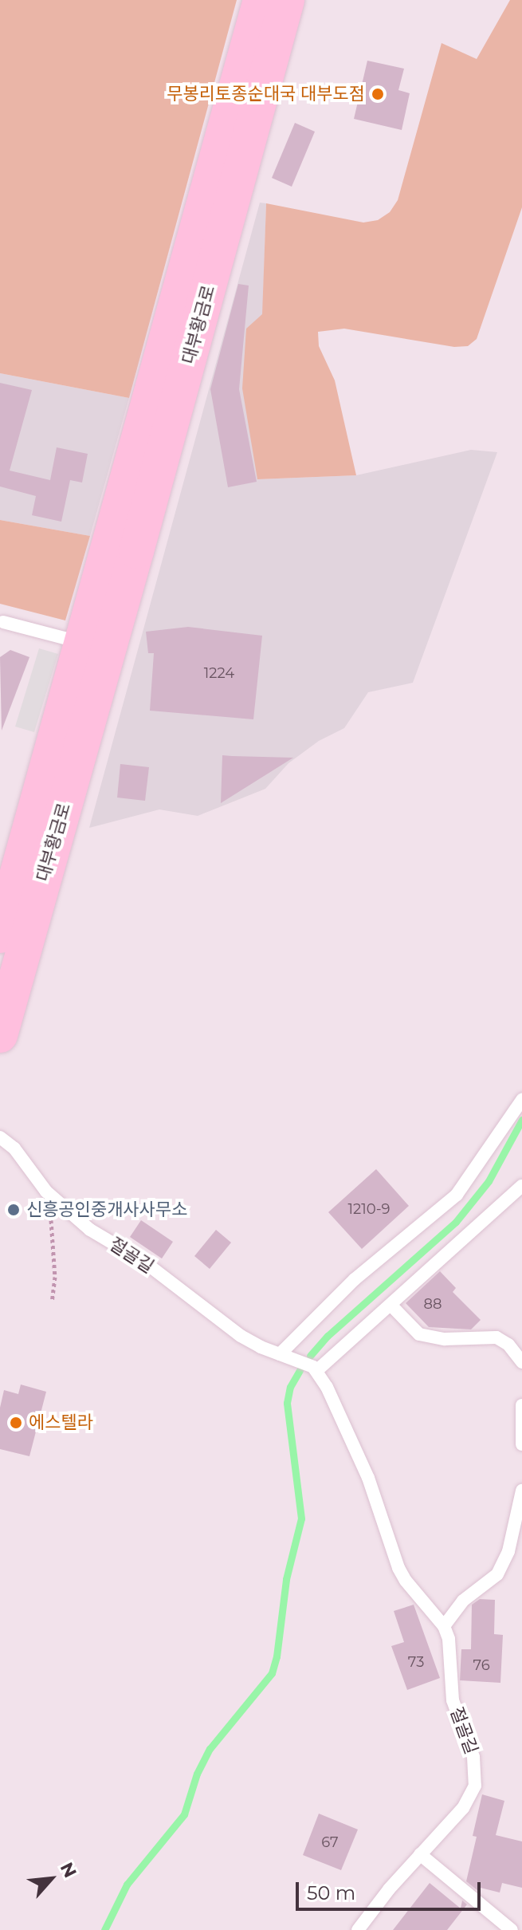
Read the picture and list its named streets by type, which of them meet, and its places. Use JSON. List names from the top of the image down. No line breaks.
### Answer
{"streets":{"main road":["대부황금로"],"lane":["절골길"]},"places":["무봉리토종순대국 대부도점","신흥공인중개사사무소","에스텔라"],"house_numbers":["1224","1210-9","88","73","76","67"],"scale_bar":"50 m","north":"top right"}
